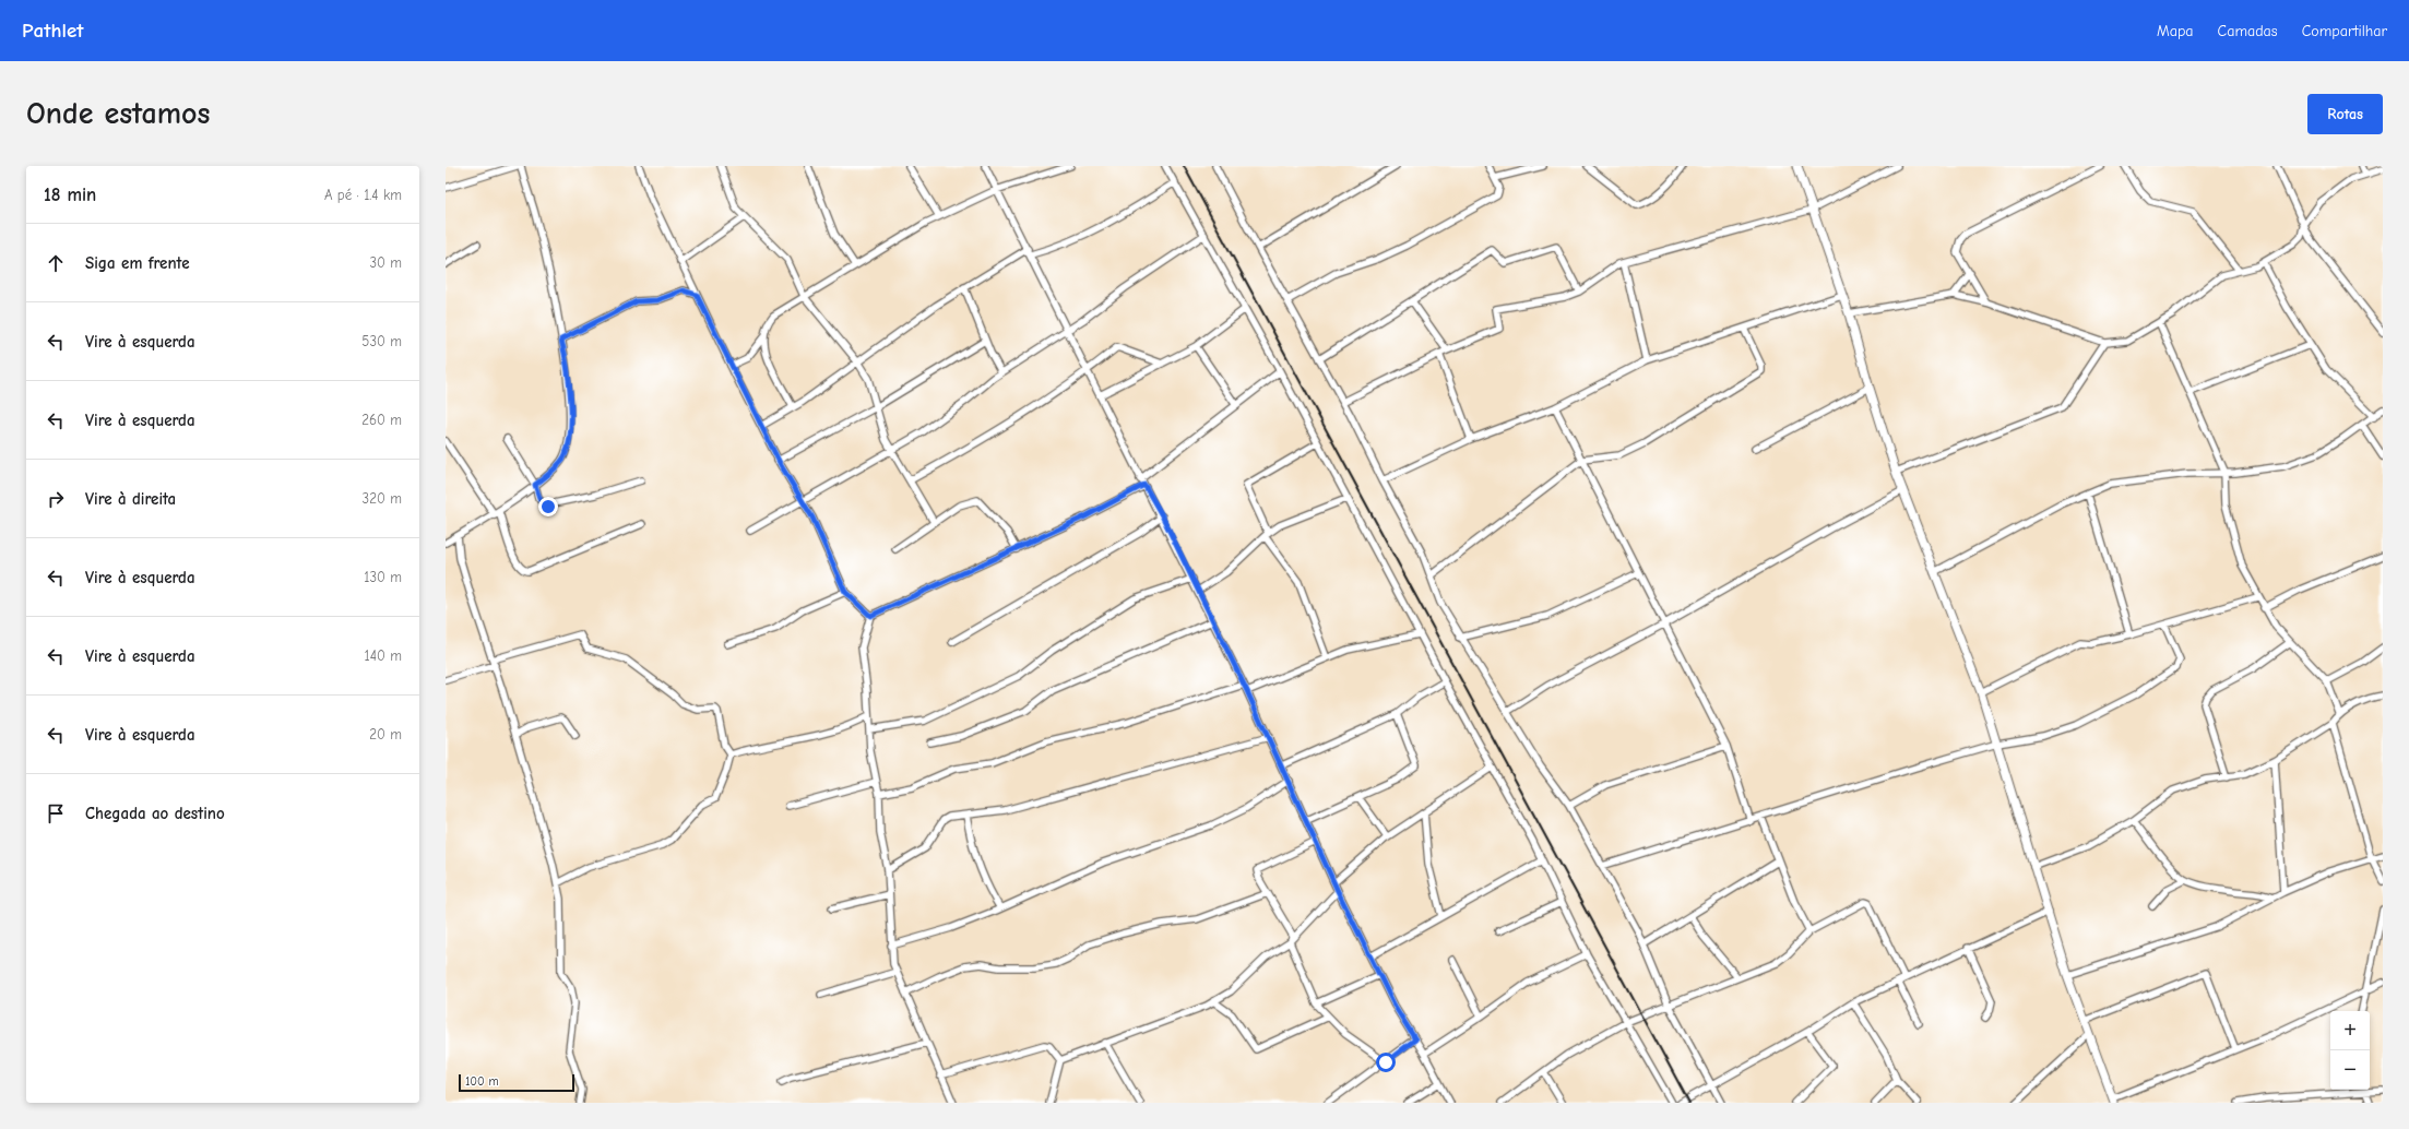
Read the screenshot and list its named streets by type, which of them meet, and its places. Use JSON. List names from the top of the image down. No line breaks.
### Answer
{"scale_bar":"100 m","page":{"header":"Pathlet","nav":["Mapa","Camadas","Compartilhar"],"buttons":"Rotas","title":"Onde estamos","heading":["18 min","A pé · 1.4 km"],"list":[["Siga em frente","30 m"],["Vire à esquerda","530 m"],["Vire à esquerda","260 m"],["Vire à direita","320 m"],["Vire à esquerda","130 m"],["Vire à esquerda","140 m"],["Vire à esquerda","20 m"],"Chegada ao destino"],"map_buttons":["+","−"],"scale":"100 m"}}
